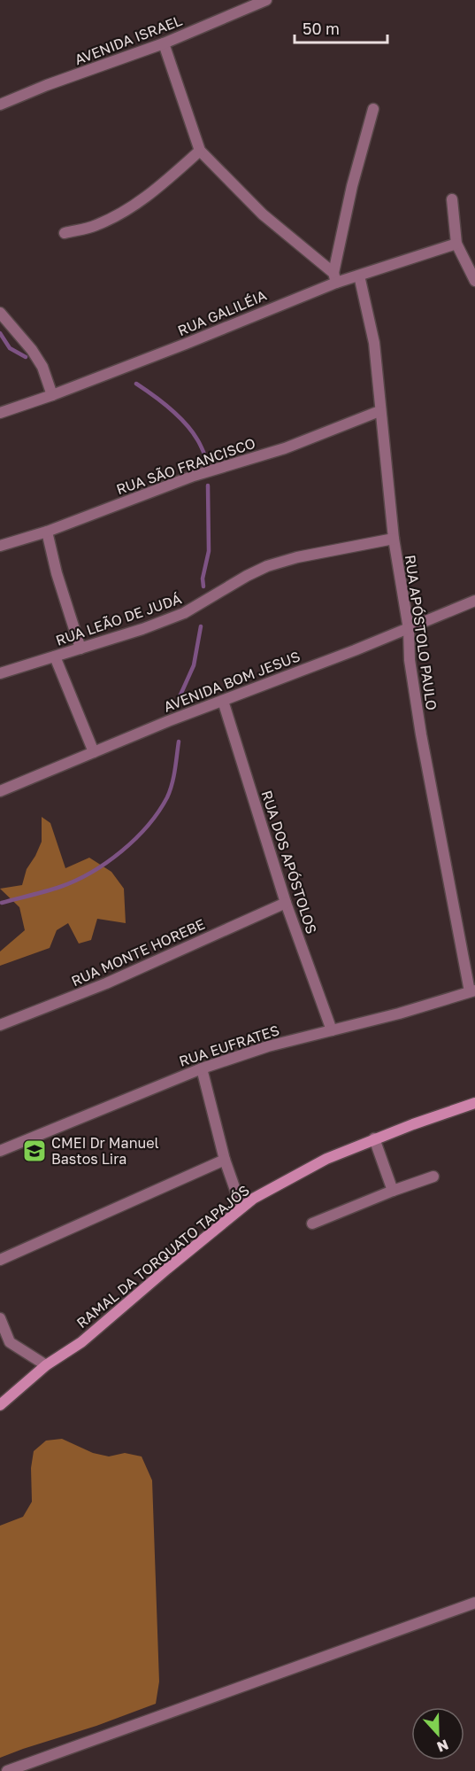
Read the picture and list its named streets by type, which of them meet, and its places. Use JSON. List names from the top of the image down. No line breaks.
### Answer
{"streets":{"street":["AVENIDA ISRAEL","RUA GALILÉIA","RUA SÃO FRANCISCO","RUA LEÃO DE JUDÁ","RUA APÓSTOLO PAULO","AVENIDA BOM JESUS","RUA DOS APÓSTOLOS","RUA MONTE HOREBE","RUA EUFRATES","RAMAL DA TORQUATO TAPAJÓS"]},"crossings":[["RUA GALILÉIA","RUA APÓSTOLO PAULO"],["RUA SÃO FRANCISCO","RUA APÓSTOLO PAULO"],["RUA LEÃO DE JUDÁ","RUA APÓSTOLO PAULO"],["RUA APÓSTOLO PAULO","AVENIDA BOM JESUS"],["RUA APÓSTOLO PAULO","RUA EUFRATES"],["AVENIDA BOM JESUS","RUA DOS APÓSTOLOS"],["RUA DOS APÓSTOLOS","RUA MONTE HOREBE"],["RUA DOS APÓSTOLOS","RUA EUFRATES"]],"places":{"school or university":["CMEI Dr Manuel Bastos Lira"]},"scale_bar":"50 m","north":"bottom"}
